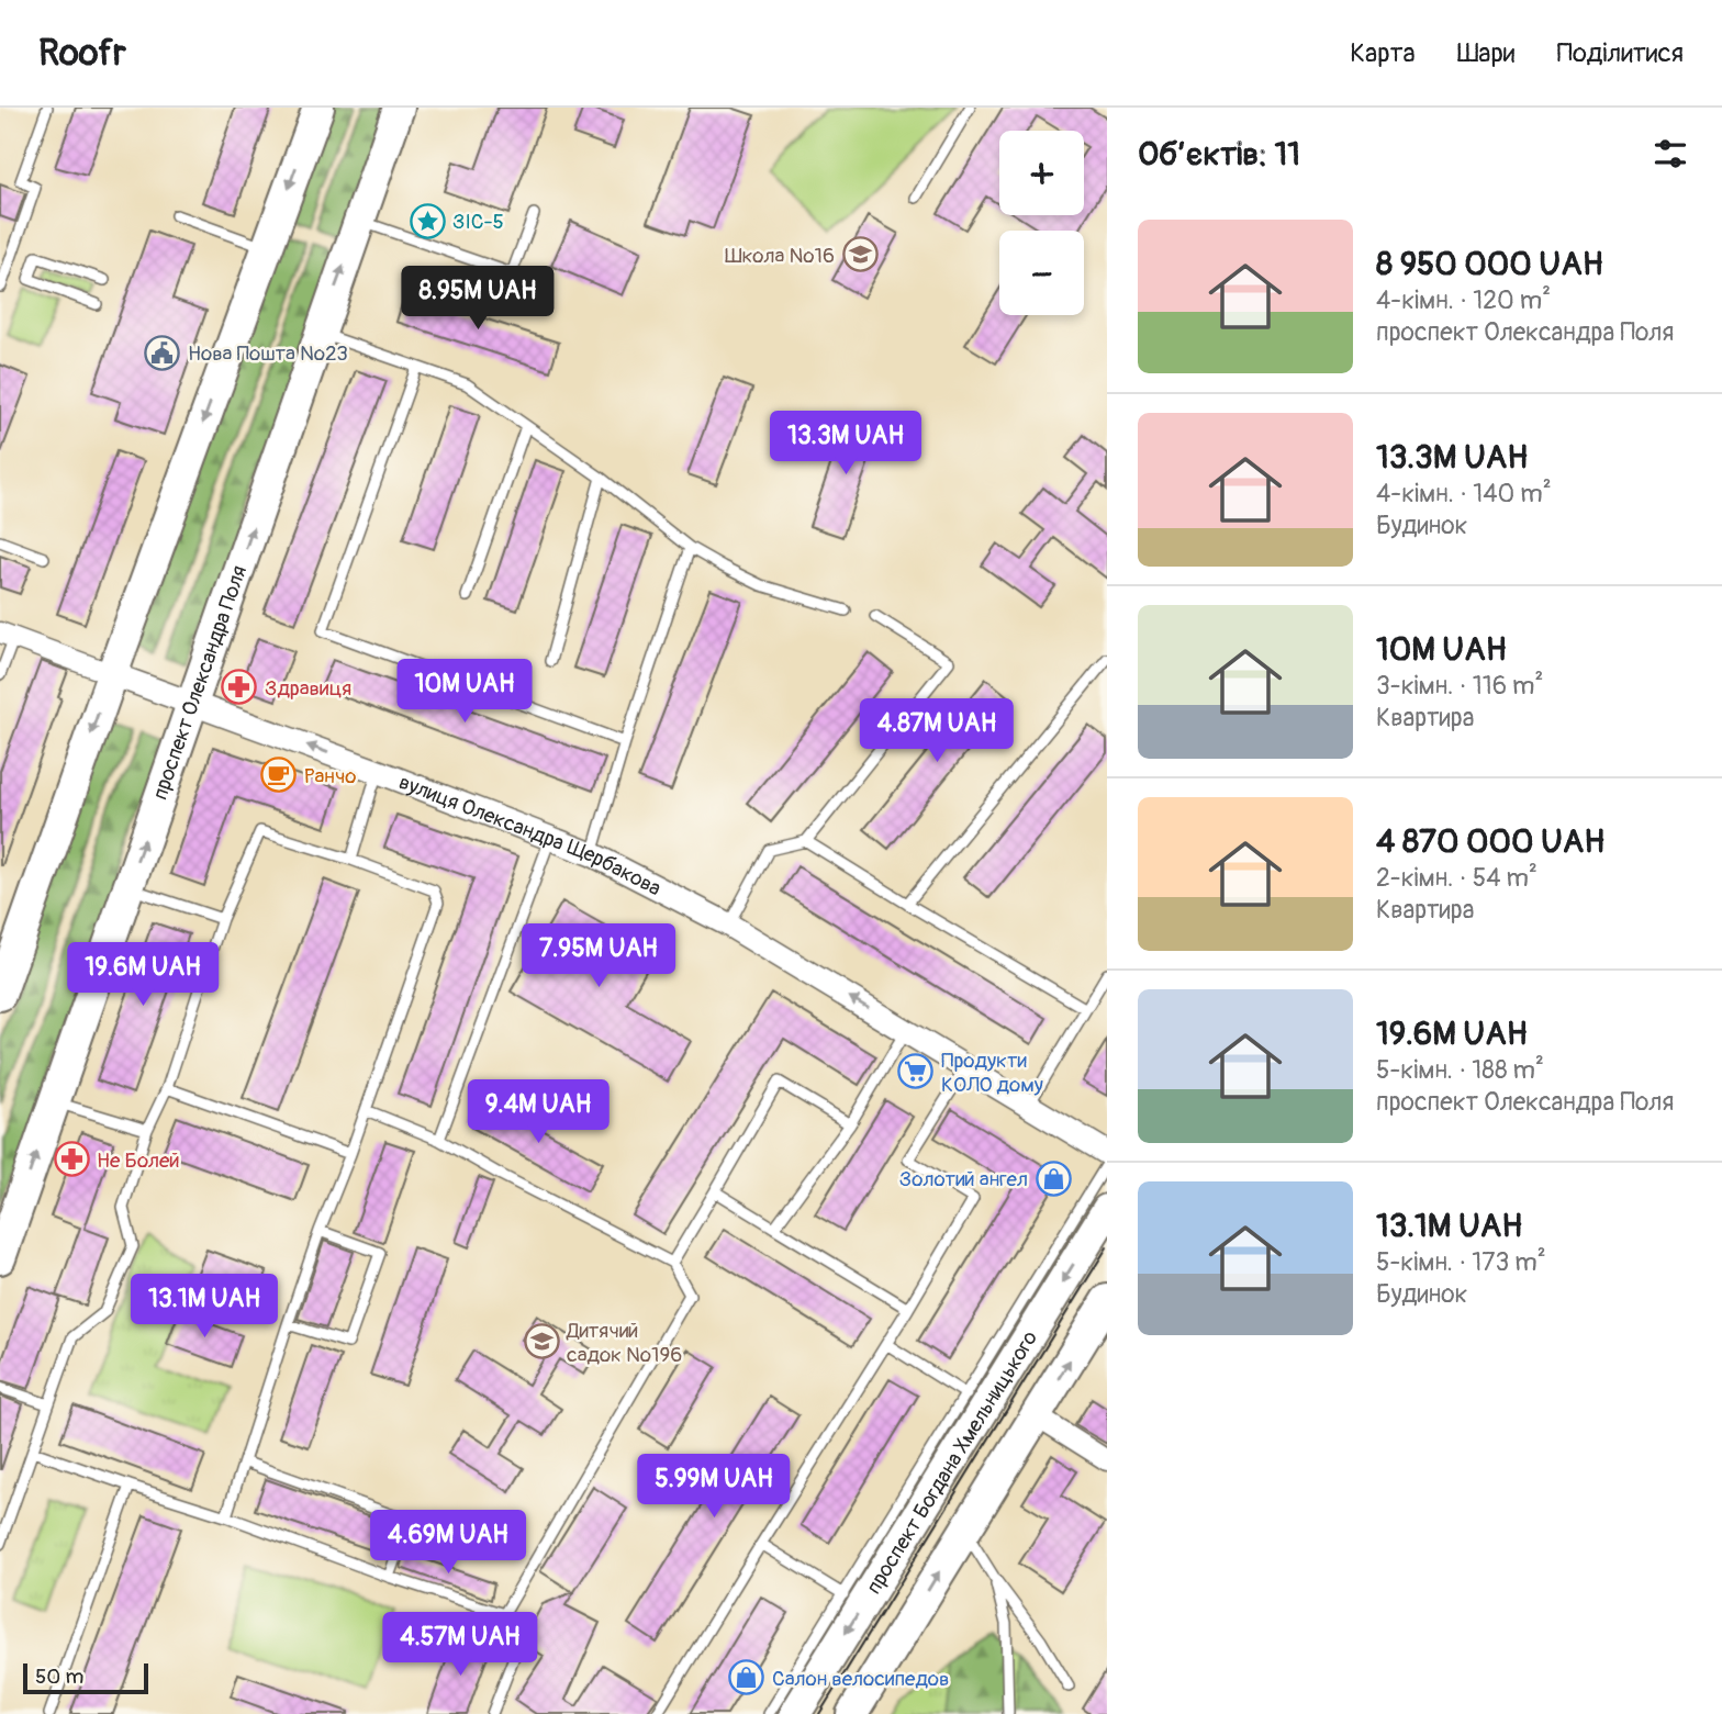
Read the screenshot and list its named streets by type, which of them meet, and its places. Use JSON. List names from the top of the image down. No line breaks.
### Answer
{"streets":{"main road":["проспект Олександра Поля","проспект Богдана Хмельницького"],"street":["вулиця Олександра Щербакова"]},"crossings":[["проспект Олександра Поля","вулиця Олександра Щербакова"]],"places":{"place":["ЗІС-5"],"school or university":["Школа №16","Дитячий садок №196"],"public building":["Нова Пошта №23"],"pharmacy":["Здравиця","Не Болей"],"cafe":["Ранчо"],"supermarket":["Продукти КОЛО дому"],"shop":["Золотий ангел","Салон велосипедов"]},"scale_bar":"50 m","page":{"header":"Roofr","nav":["Карта","Шари","Поділитися"],"heading":"Об’єктів: 11","map_buttons":["+","−"],"list":[{"name":"8 950 000 UAH","note":"4-кімн. · 120 m² · проспект Олександра Поля"},{"name":"13.3M UAH","note":"4-кімн. · 140 m² · Будинок"},{"name":"10M UAH","note":"3-кімн. · 116 m² · Квартира"},{"name":"4 870 000 UAH","note":"2-кімн. · 54 m² · Квартира"},{"name":"19.6M UAH","note":"5-кімн. · 188 m² · проспект Олександра Поля"},{"name":"13.1M UAH","note":"5-кімн. · 173 m² · Будинок"}],"price":["8.95M UAH","13.3M UAH","10M UAH","4.87M UAH","7.95M UAH","19.6M UAH","9.4M UAH","13.1M UAH","5.99M UAH","4.69M UAH","4.57M UAH"],"scale":"50 m"}}
